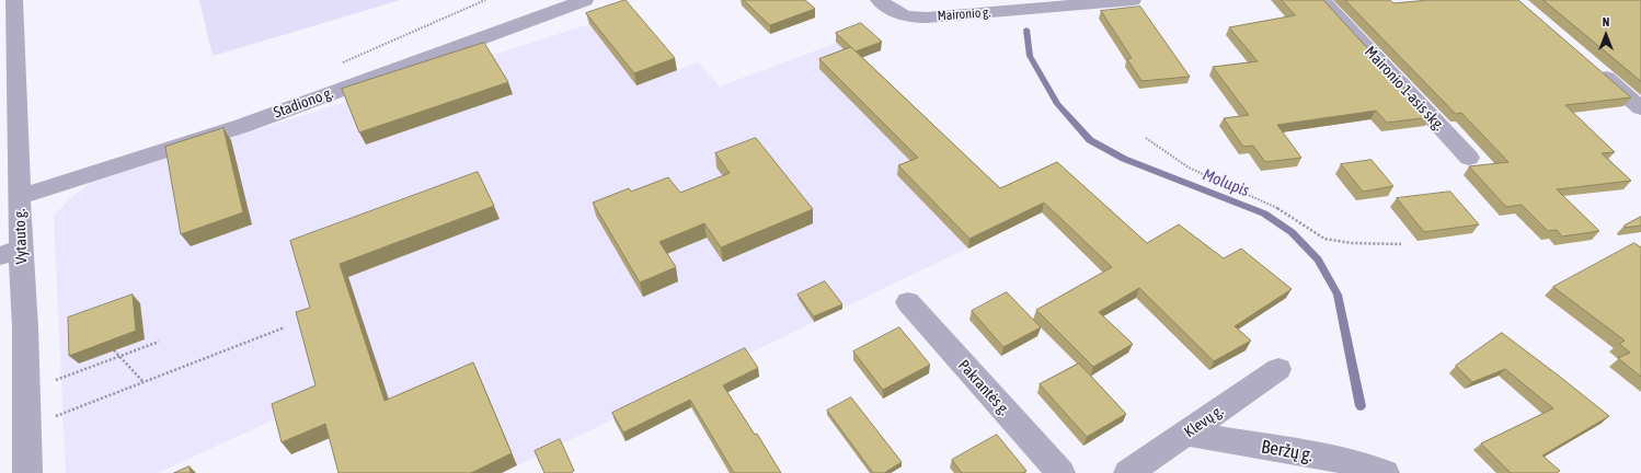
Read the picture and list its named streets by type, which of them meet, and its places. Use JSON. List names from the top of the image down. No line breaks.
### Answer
{"streets":{"street":["Maironio g.","Maironio 1-asis skg.","Stadiono g.","Vytauto g.","Pakrantės g.","Klevų g.","Beržų g."]},"crossings":[["Stadiono g.","Vytauto g."],["Klevų g.","Beržų g."]],"water":["Molupis"],"north":"top"}
